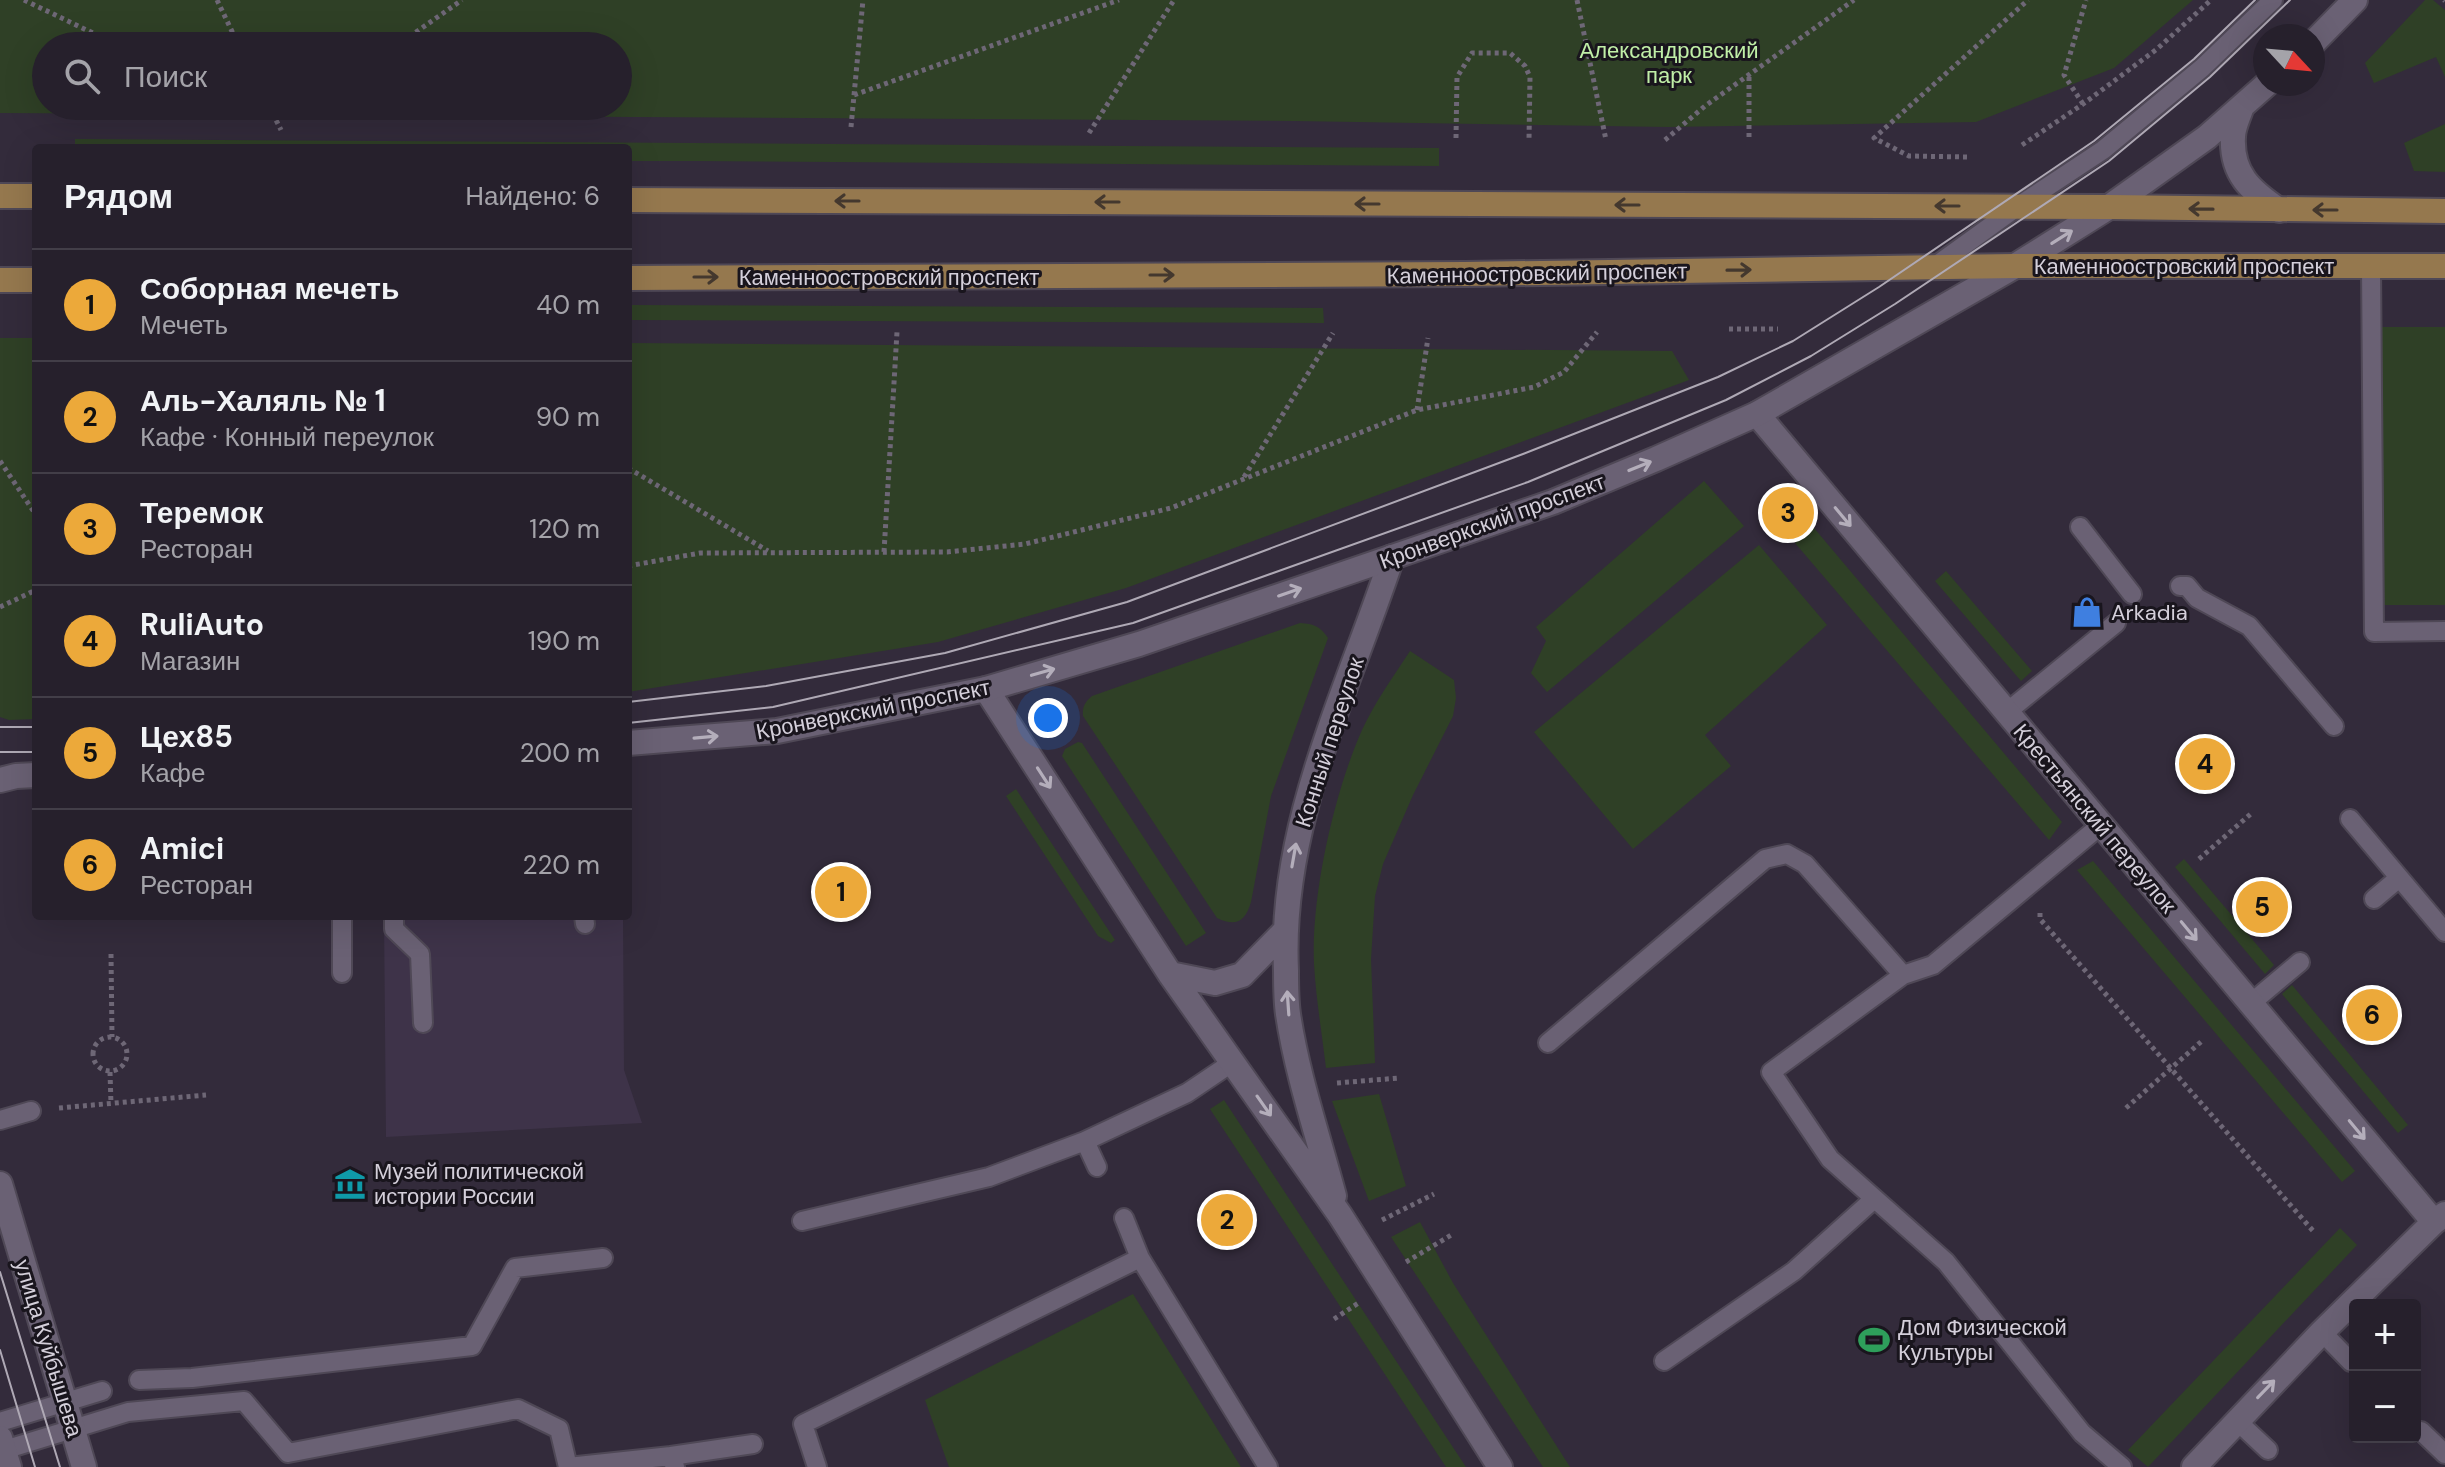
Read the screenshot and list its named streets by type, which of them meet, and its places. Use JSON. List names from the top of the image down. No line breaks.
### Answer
{"streets":{"main road":["Каменноостровский проспект"],"street":["Кронверкский проспект","Конный переулок","Крестьянский переулок","улица Куйбышева"]},"crossings":[["Каменноостровский проспект","Кронверкский проспект"],["Кронверкский проспект","Конный переулок"],["Кронверкский проспект","Крестьянский переулок"]],"one_way":["Кронверкский проспект","Крестьянский переулок"],"parks":["Александровский парк"],"places":{"shop":["Arkadia"],"museum":["Музей политической истории России"],"sports":["Дом Физической Культуры"]},"north":"bottom right","page":{"search":"Поиск","heading":["Рядом","Найдено: 6"],"list":[{"mark":"1","name":"Соборная мечеть","note":"Мечеть","value":"40 m"},{"mark":"2","name":"Аль-Халяль № 1","note":"Кафе · Конный переулок","value":"90 m"},{"mark":"3","name":"Теремок","note":"Ресторан","value":"120 m"},{"mark":"4","name":"RuliAuto","note":"Магазин","value":"190 m"},{"mark":"5","name":"Цех85","note":"Кафе","value":"200 m"},{"mark":"6","name":"Amici","note":"Ресторан","value":"220 m"}],"pins":["3","4","1","5","6","2"],"map_buttons":["+","−"]}}
